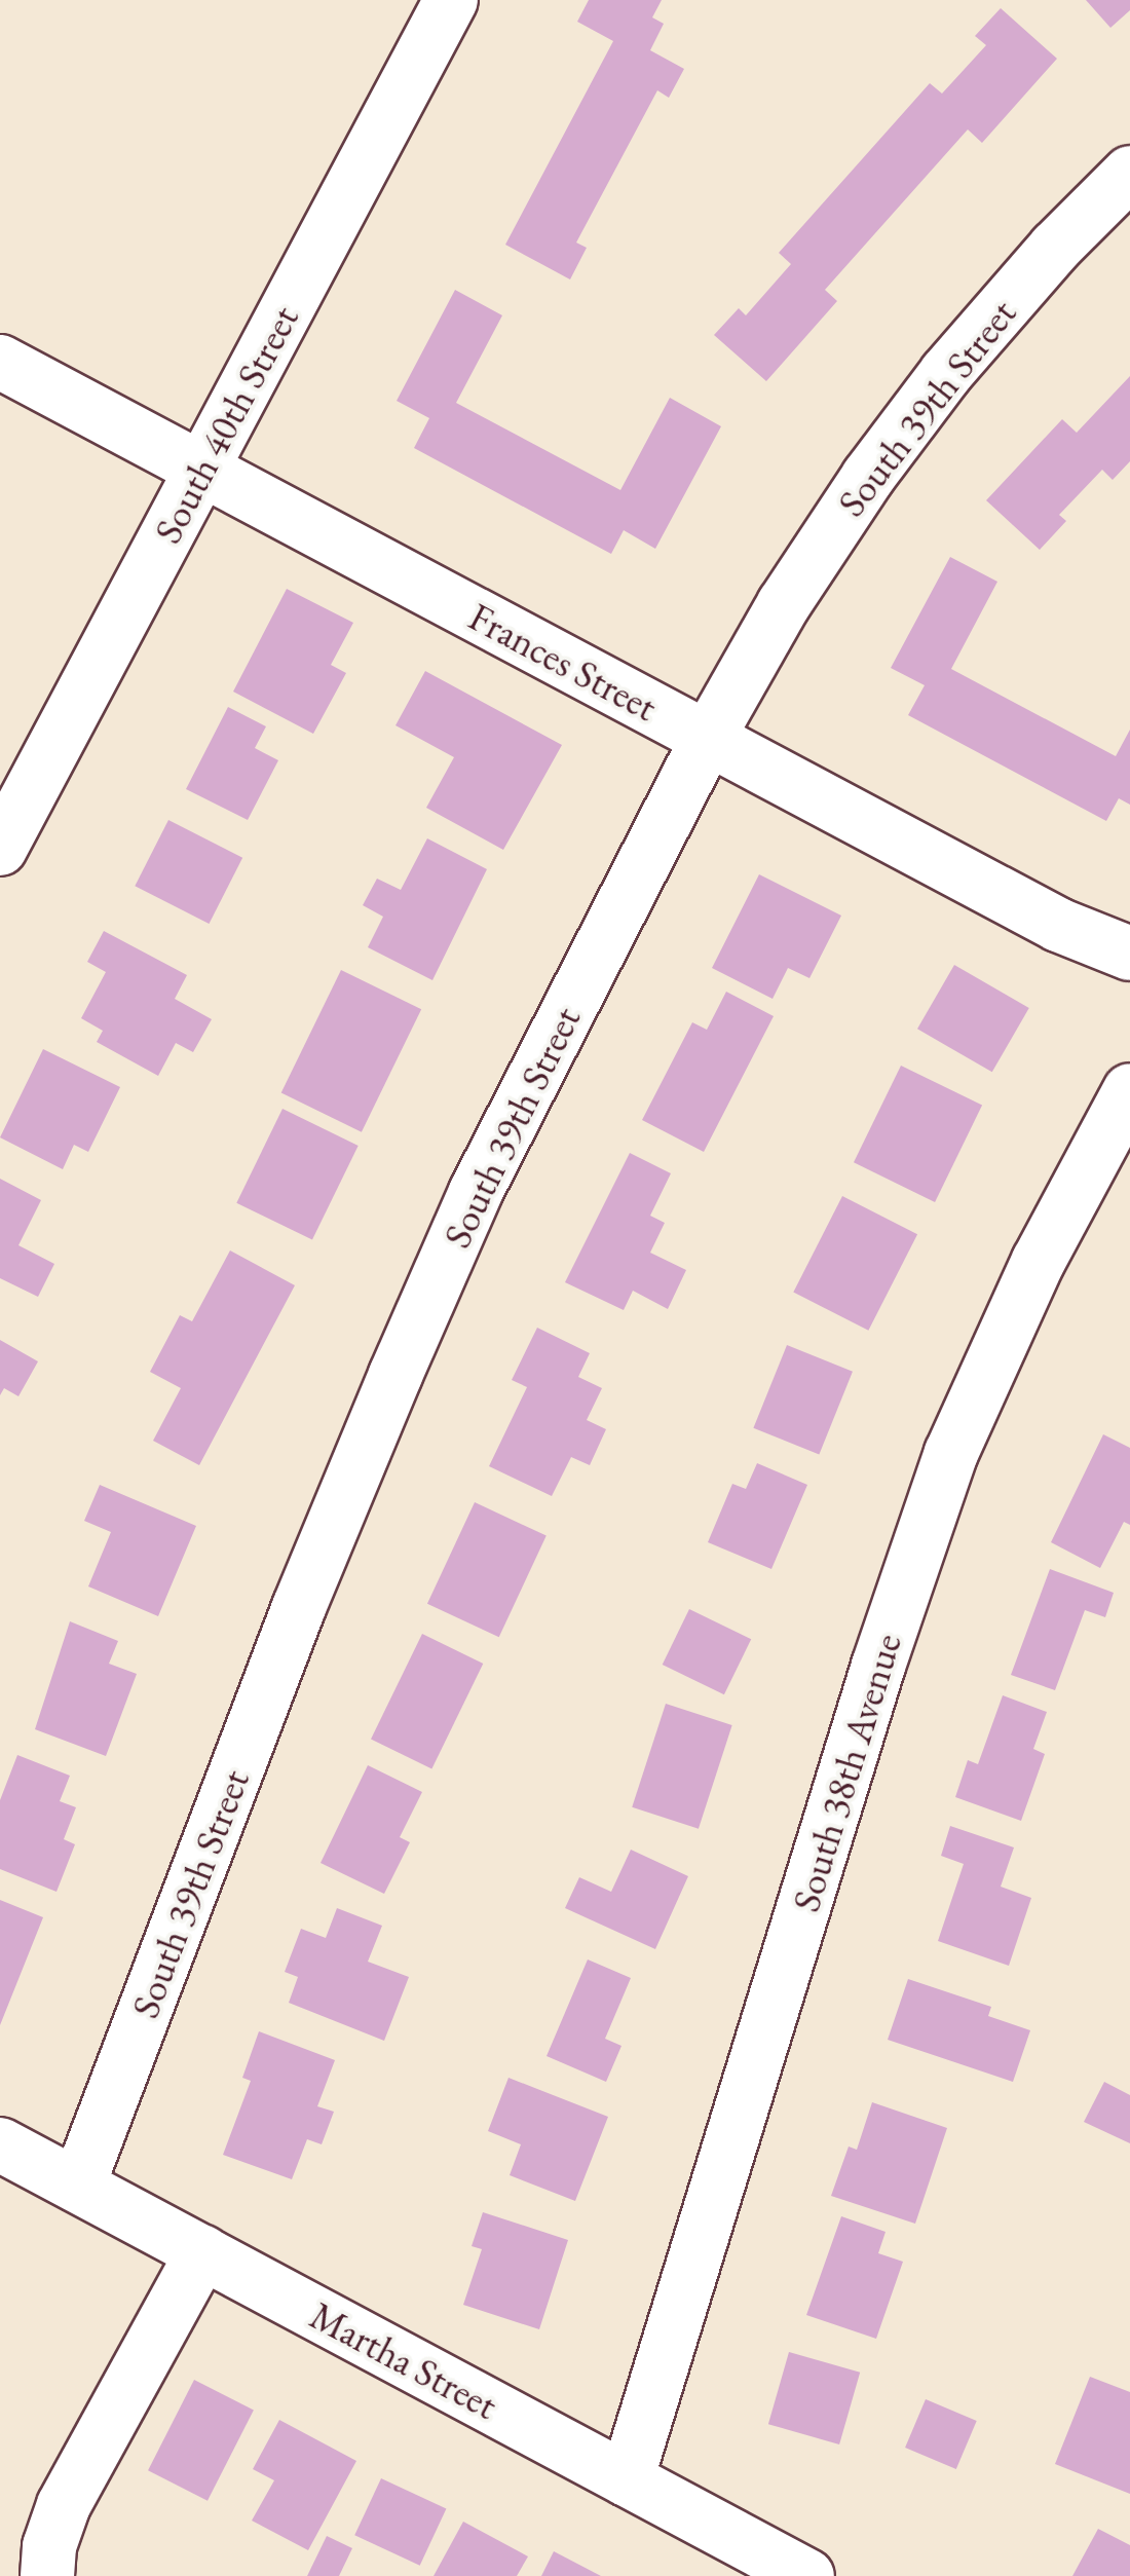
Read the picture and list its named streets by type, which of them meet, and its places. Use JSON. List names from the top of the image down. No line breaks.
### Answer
{"streets":{"street":["South 39th Street","South 40th Street","Frances Street","South 38th Avenue","Martha Street"]},"crossings":[["South 39th Street","Frances Street"],["South 39th Street","Martha Street"],["South 40th Street","Frances Street"],["South 38th Avenue","Martha Street"]]}
